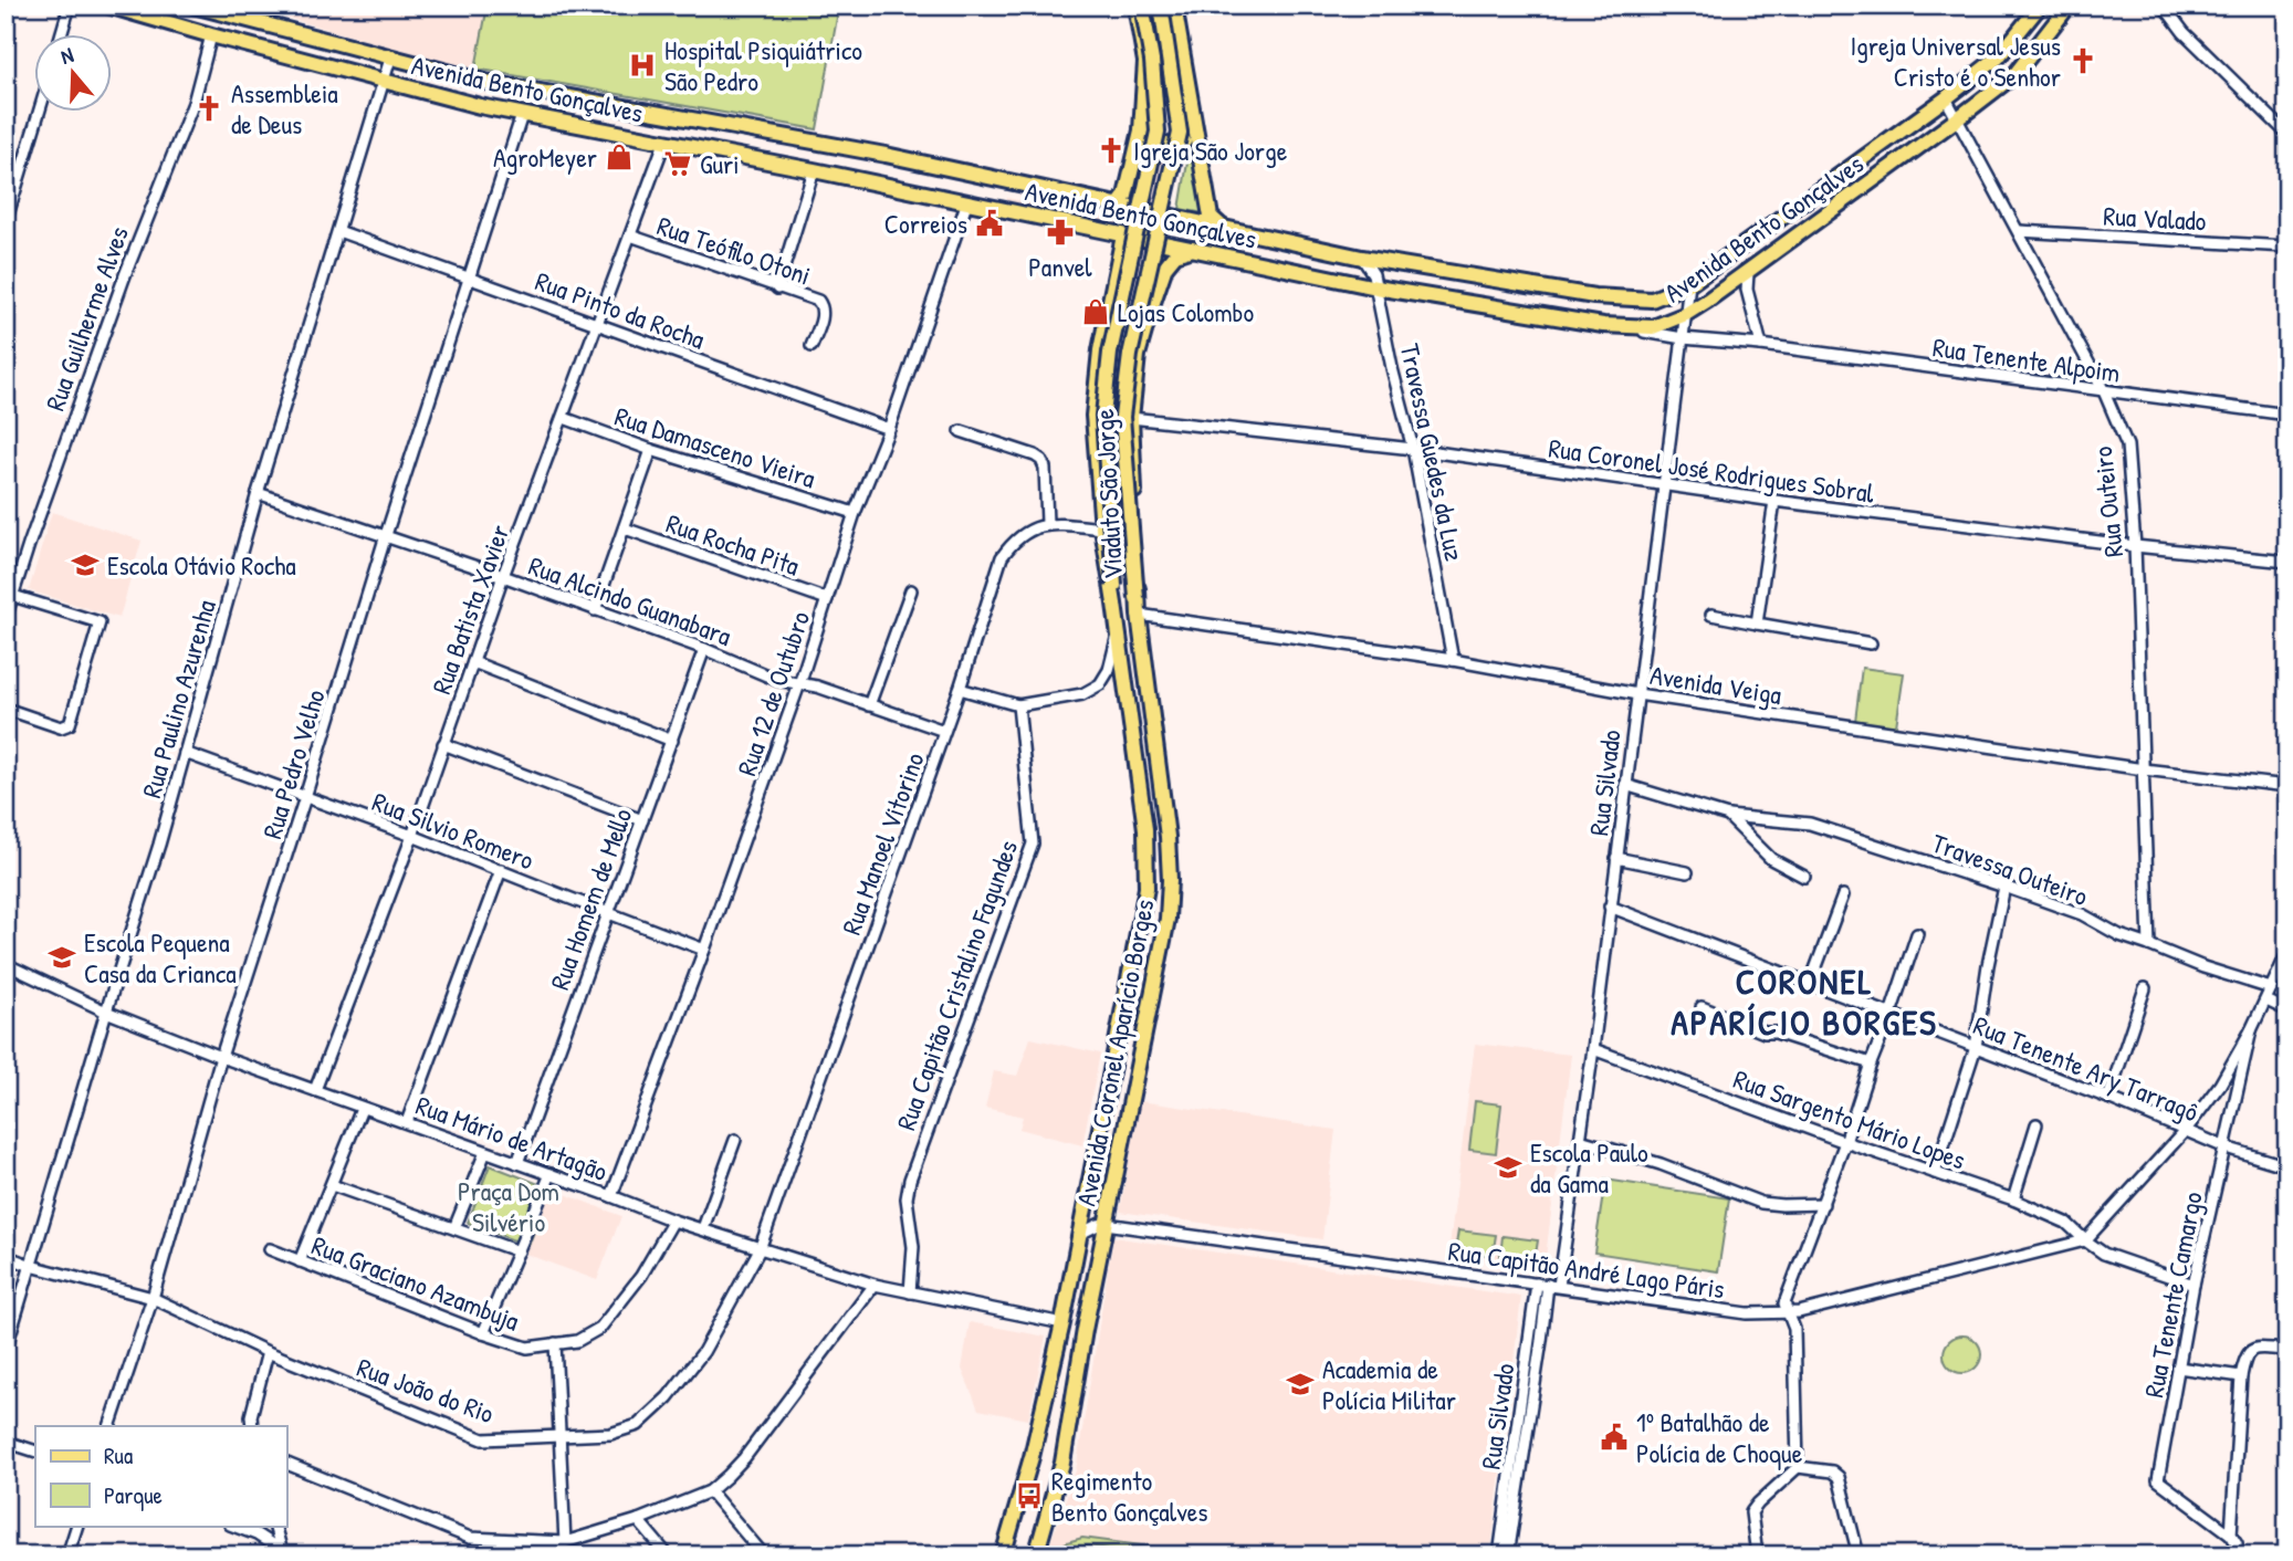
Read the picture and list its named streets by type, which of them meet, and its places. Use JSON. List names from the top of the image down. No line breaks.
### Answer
{"streets":{"main road":["Avenida Bento Gonçalves","Viaduto São Jorge","Avenida Coronel Aparício Borges"],"street":["Rua Valado","Rua Teófilo Otoni","Rua Pinto da Rocha","Rua Guilherme Alves","Rua Tenente Alpoim","Rua Damasceno Vieira","Travessa Guedes da Luz","Rua Coronel José Rodrigues Sobral","Rua Outeiro","Rua Rocha Pita","Rua Alcindo Guanabara","Rua Batista Xavier","Avenida Veiga","Rua 12 de Outubro","Rua Paulino Azurenha","Rua Pedro Velho","Rua Silvado","Rua Silvio Romero","Rua Manoel Vitorino","Travessa Outeiro","Rua Homem de Mello","Rua Capitão Cristalino Fagundes","Rua Tenente Ary Tarragô","Rua Sargento Mário Lopes","Rua Mário de Artagão","Rua Capitão André Lago Páris","Rua Graciano Azambuja","Rua Tenente Camargo","Rua João do Rio"]},"crossings":[["Avenida Bento Gonçalves","Rua Guilherme Alves"],["Avenida Bento Gonçalves","Rua Tenente Alpoim"],["Avenida Bento Gonçalves","Travessa Guedes da Luz"],["Avenida Bento Gonçalves","Rua Outeiro"],["Avenida Bento Gonçalves","Rua Batista Xavier"],["Avenida Bento Gonçalves","Rua 12 de Outubro"],["Avenida Bento Gonçalves","Rua Paulino Azurenha"],["Avenida Bento Gonçalves","Rua Pedro Velho"],["Avenida Bento Gonçalves","Rua Silvado"],["Avenida Bento Gonçalves","Avenida Coronel Aparício Borges"],["Rua Valado","Rua Outeiro"],["Rua Teófilo Otoni","Rua Batista Xavier"],["Rua Pinto da Rocha","Rua Batista Xavier"],["Rua Pinto da Rocha","Rua 12 de Outubro"],["Rua Pinto da Rocha","Rua Paulino Azurenha"],["Rua Pinto da Rocha","Rua Pedro Velho"],["Rua Tenente Alpoim","Rua Outeiro"],["Rua Tenente Alpoim","Rua Silvado"],["Rua Damasceno Vieira","Rua Batista Xavier"],["Rua Damasceno Vieira","Rua 12 de Outubro"],["Travessa Guedes da Luz","Rua Coronel José Rodrigues Sobral"],["Travessa Guedes da Luz","Avenida Veiga"],["Rua Coronel José Rodrigues Sobral","Rua Outeiro"],["Rua Coronel José Rodrigues Sobral","Rua Silvado"],["Rua Coronel José Rodrigues Sobral","Avenida Coronel Aparício Borges"],["Viaduto São Jorge","Avenida Veiga"],["Viaduto São Jorge","Avenida Coronel Aparício Borges"],["Rua Outeiro","Avenida Veiga"],["Rua Outeiro","Travessa Outeiro"],["Rua Rocha Pita","Rua 12 de Outubro"],["Rua Alcindo Guanabara","Rua Batista Xavier"],["Rua Alcindo Guanabara","Rua 12 de Outubro"],["Rua Alcindo Guanabara","Rua Paulino Azurenha"],["Rua Alcindo Guanabara","Rua Pedro Velho"],["Rua Alcindo Guanabara","Rua Manoel Vitorino"],["Rua Alcindo Guanabara","Rua Homem de Mello"],["Rua Batista Xavier","Rua Silvio Romero"],["Rua Batista Xavier","Rua Mário de Artagão"],["Avenida Veiga","Rua Silvado"],["Avenida Veiga","Avenida Coronel Aparício Borges"],["Rua 12 de Outubro","Rua Silvio Romero"],["Rua 12 de Outubro","Rua Mário de Artagão"],["Rua Paulino Azurenha","Rua Silvio Romero"],["Rua Paulino Azurenha","Rua Mário de Artagão"],["Rua Paulino Azurenha","Rua João do Rio"],["Rua Pedro Velho","Rua Silvio Romero"],["Rua Pedro Velho","Rua Mário de Artagão"],["Rua Pedro Velho","Rua João do Rio"],["Rua Silvado","Travessa Outeiro"],["Rua Silvado","Rua Tenente Ary Tarragô"],["Rua Silvado","Rua Sargento Mário Lopes"],["Rua Silvado","Rua Capitão André Lago Páris"],["Rua Silvio Romero","Rua Homem de Mello"],["Rua Manoel Vitorino","Rua Mário de Artagão"],["Rua Manoel Vitorino","Rua João do Rio"],["Rua Homem de Mello","Rua Mário de Artagão"],["Rua Capitão Cristalino Fagundes","Rua Mário de Artagão"],["Avenida Coronel Aparício Borges","Rua Mário de Artagão"],["Avenida Coronel Aparício Borges","Rua Capitão André Lago Páris"],["Rua Tenente Ary Tarragô","Rua Tenente Camargo"],["Rua Sargento Mário Lopes","Rua Capitão André Lago Páris"],["Rua Sargento Mário Lopes","Rua Tenente Camargo"],["Rua Mário de Artagão","Rua Graciano Azambuja"],["Rua Mário de Artagão","Rua João do Rio"]],"districts":["CORONEL APARÍCIO BORGES"],"parks":["Praça Dom Silvério"],"places":{"church":["Igreja Universal Jesus Cristo é o Senhor","Assembleia de Deus","Igreja São Jorge"],"hospital":["Hospital Psiquiátrico São Pedro"],"shop":["AgroMeyer","Lojas Colombo"],"supermarket":["Guri"],"public building":["Correios","1º Batalhão de Polícia de Choque"],"pharmacy":["Panvel"],"school or university":["Escola Otávio Rocha","Escola Pequena Casa da Crianca","Escola Paulo da Gama","Academia de Polícia Militar"],"bus stop":["Regimento Bento Gonçalves"]},"legend":["Rua","Parque"],"north":"top"}
